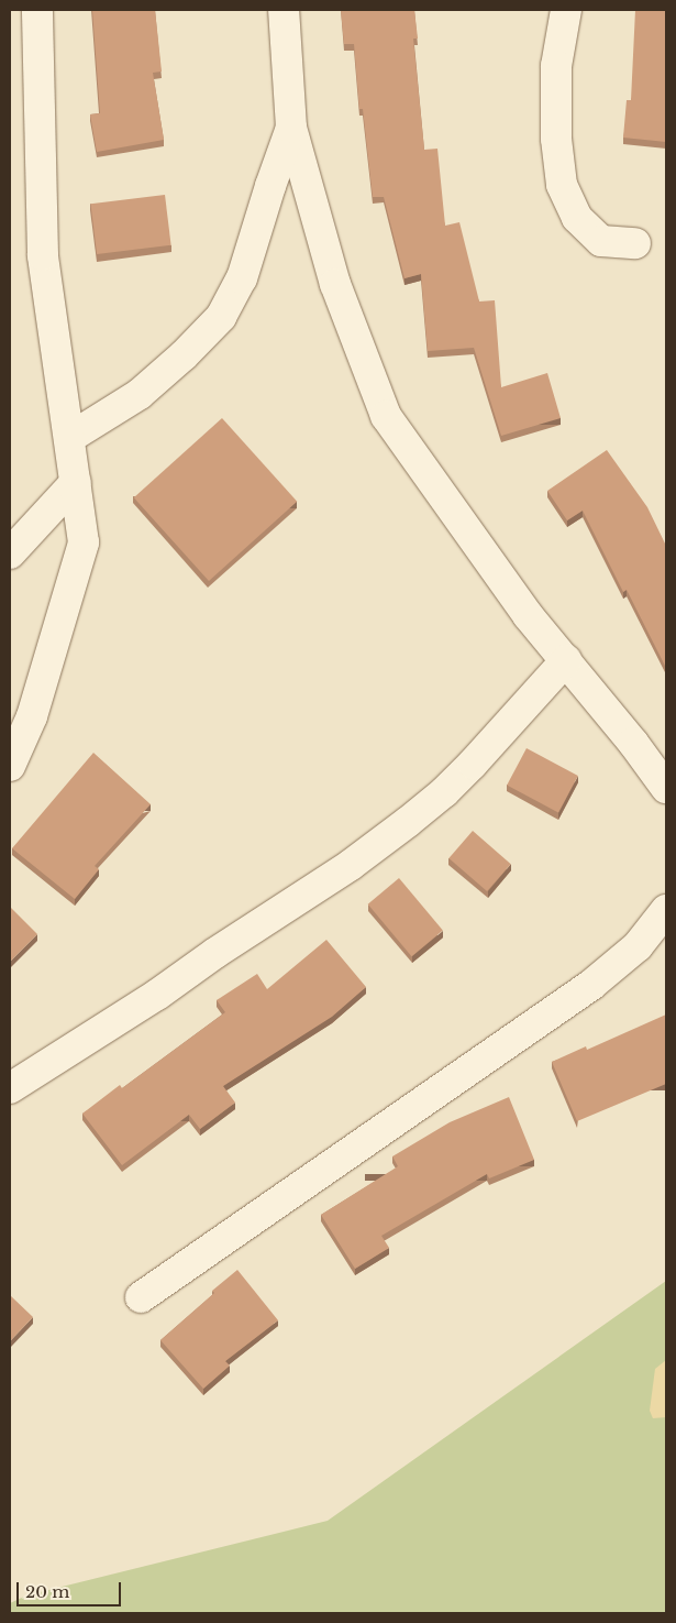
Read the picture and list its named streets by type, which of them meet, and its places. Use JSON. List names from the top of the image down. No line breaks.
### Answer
{"scale_bar":"20 m"}
